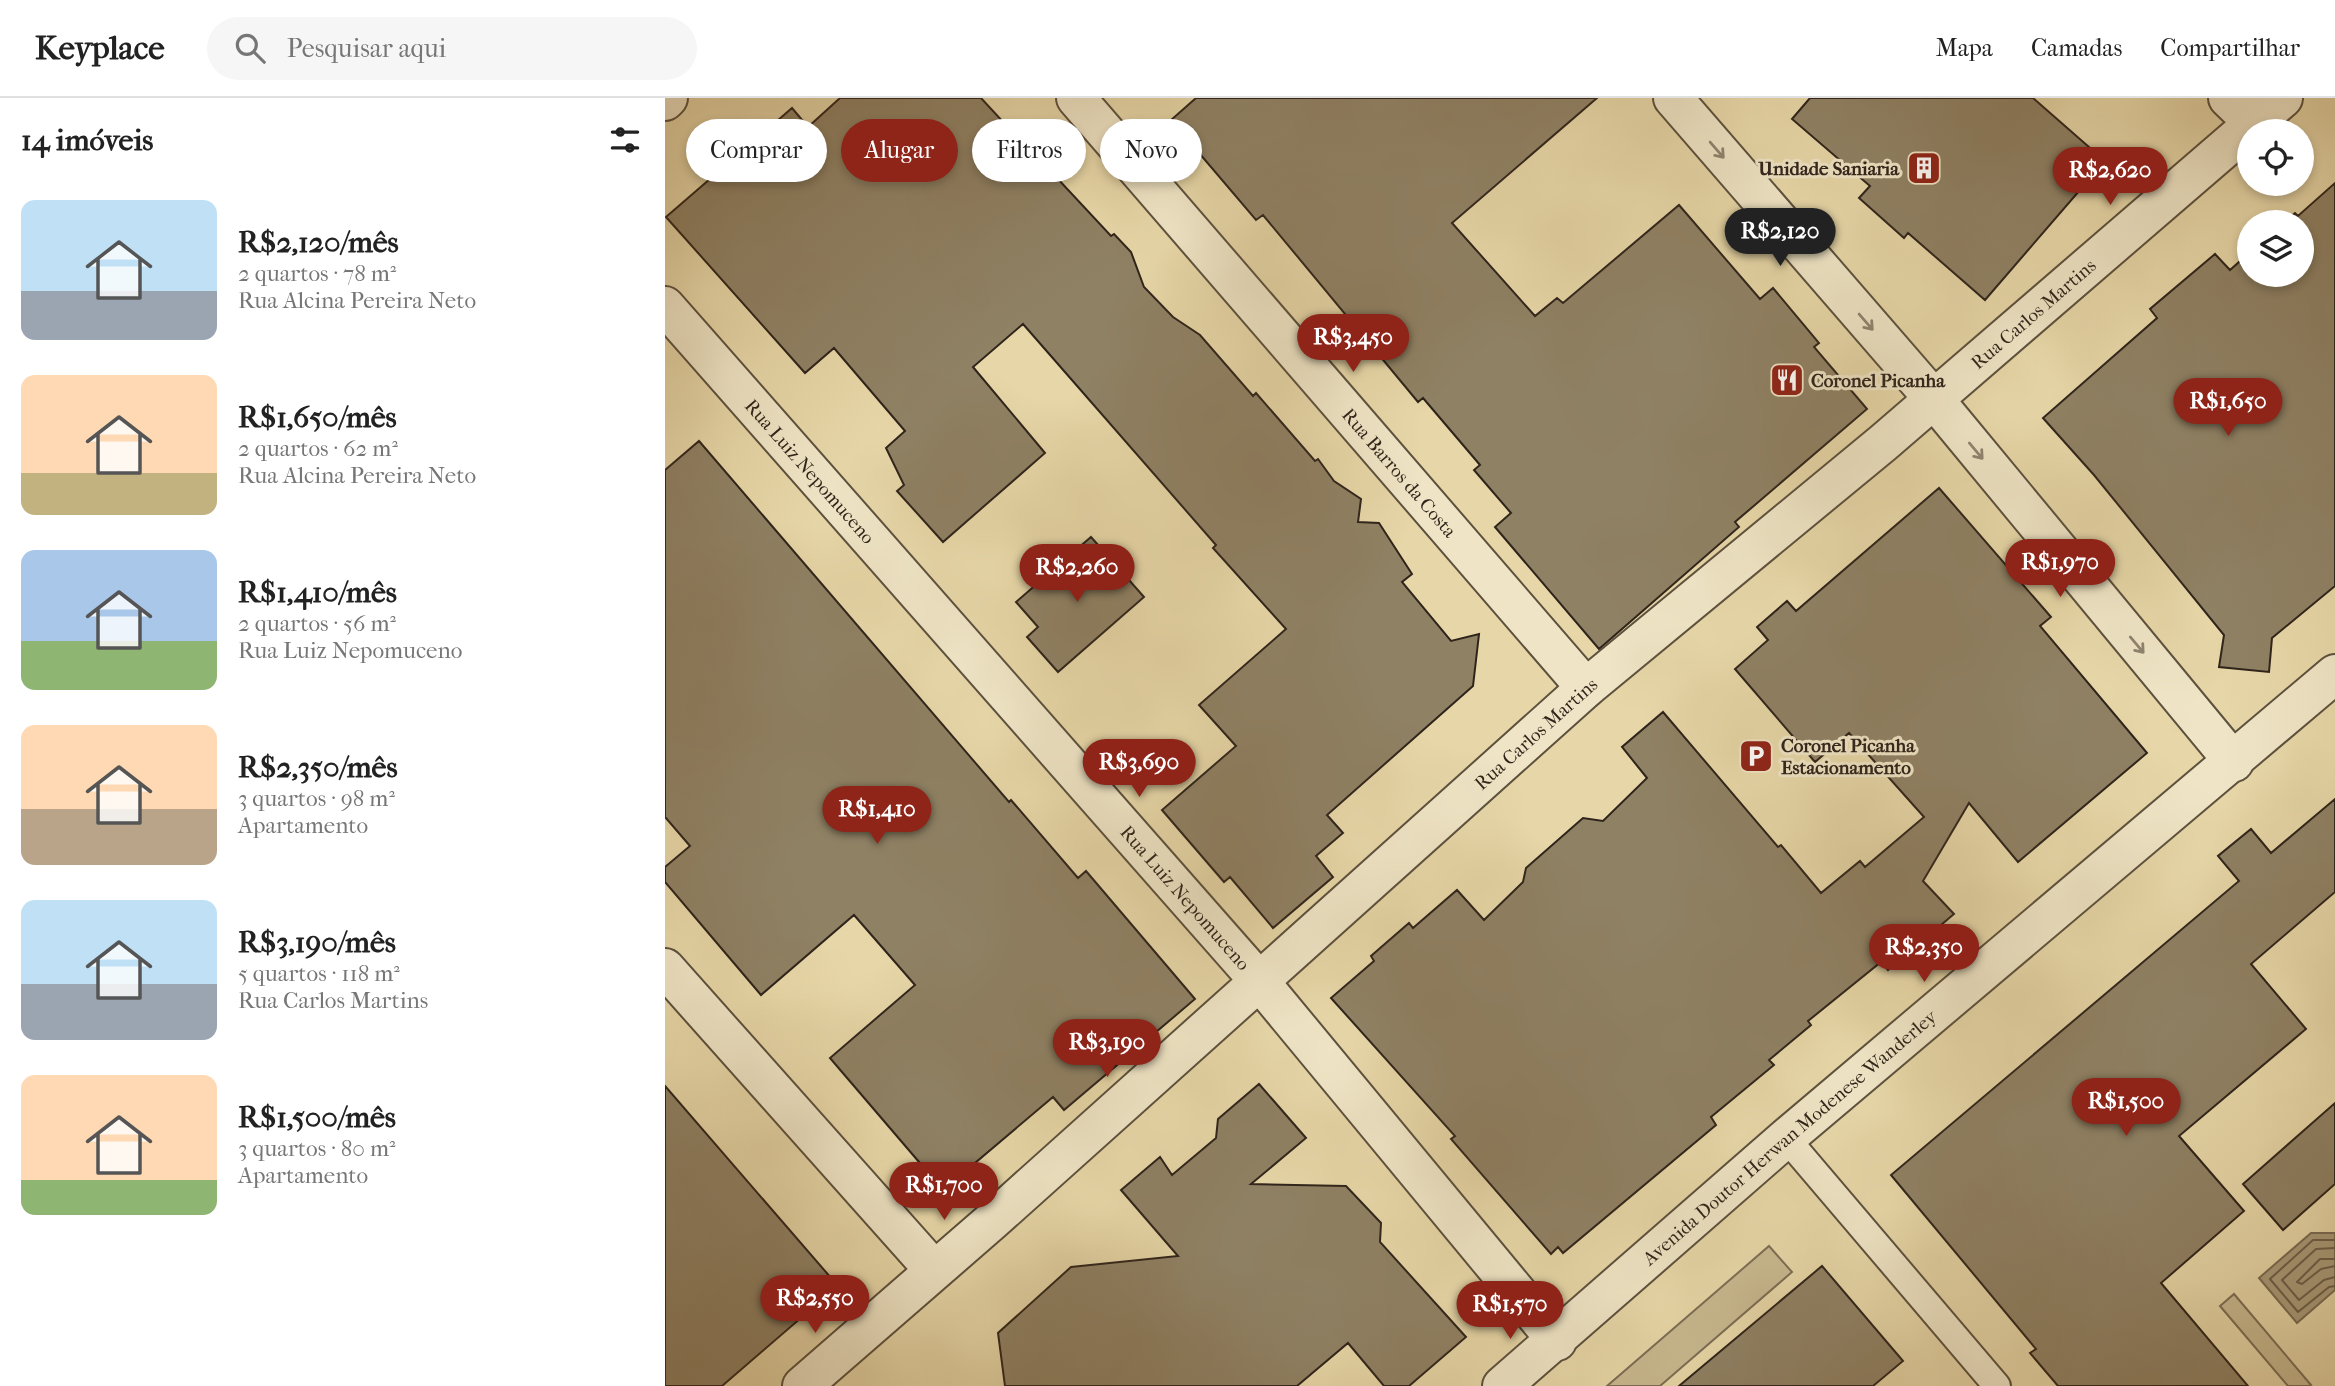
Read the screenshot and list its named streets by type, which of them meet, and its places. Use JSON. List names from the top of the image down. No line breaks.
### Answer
{"streets":{"street":["Rua Carlos Martins","Rua Luiz Nepomuceno","Rua Barros da Costa","Avenida Doutor Herwan Modenese Wanderley"]},"crossings":[["Rua Carlos Martins","Rua Luiz Nepomuceno"],["Rua Carlos Martins","Rua Barros da Costa"],["Rua Luiz Nepomuceno","Avenida Doutor Herwan Modenese Wanderley"]],"places":{"building":["Unidade Saniaria"],"restaurant":["Coronel Picanha"],"parking":["Coronel Picanha Estacionamento"]},"page":{"header":"Keyplace","search":"Pesquisar aqui","nav":["Mapa","Camadas","Compartilhar"],"heading":"14 imóveis","chip":["Comprar","Alugar","Filtros","Novo"],"price":["R$2,620","R$2,120","R$3,450","R$1,650","R$1,970","R$2,260","R$3,690","R$1,410","R$2,350","R$3,190","R$1,500","R$1,700","R$2,550","R$1,570"],"list":[{"name":"R$2,120/mês","note":"2 quartos · 78 m² · Rua Alcina Pereira Neto"},{"name":"R$1,650/mês","note":"2 quartos · 62 m² · Rua Alcina Pereira Neto"},{"name":"R$1,410/mês","note":"2 quartos · 56 m² · Rua Luiz Nepomuceno"},{"name":"R$2,350/mês","note":"3 quartos · 98 m² · Apartamento"},{"name":"R$3,190/mês","note":"5 quartos · 118 m² · Rua Carlos Martins"},{"name":"R$1,500/mês","note":"3 quartos · 80 m² · Apartamento"}]}}
